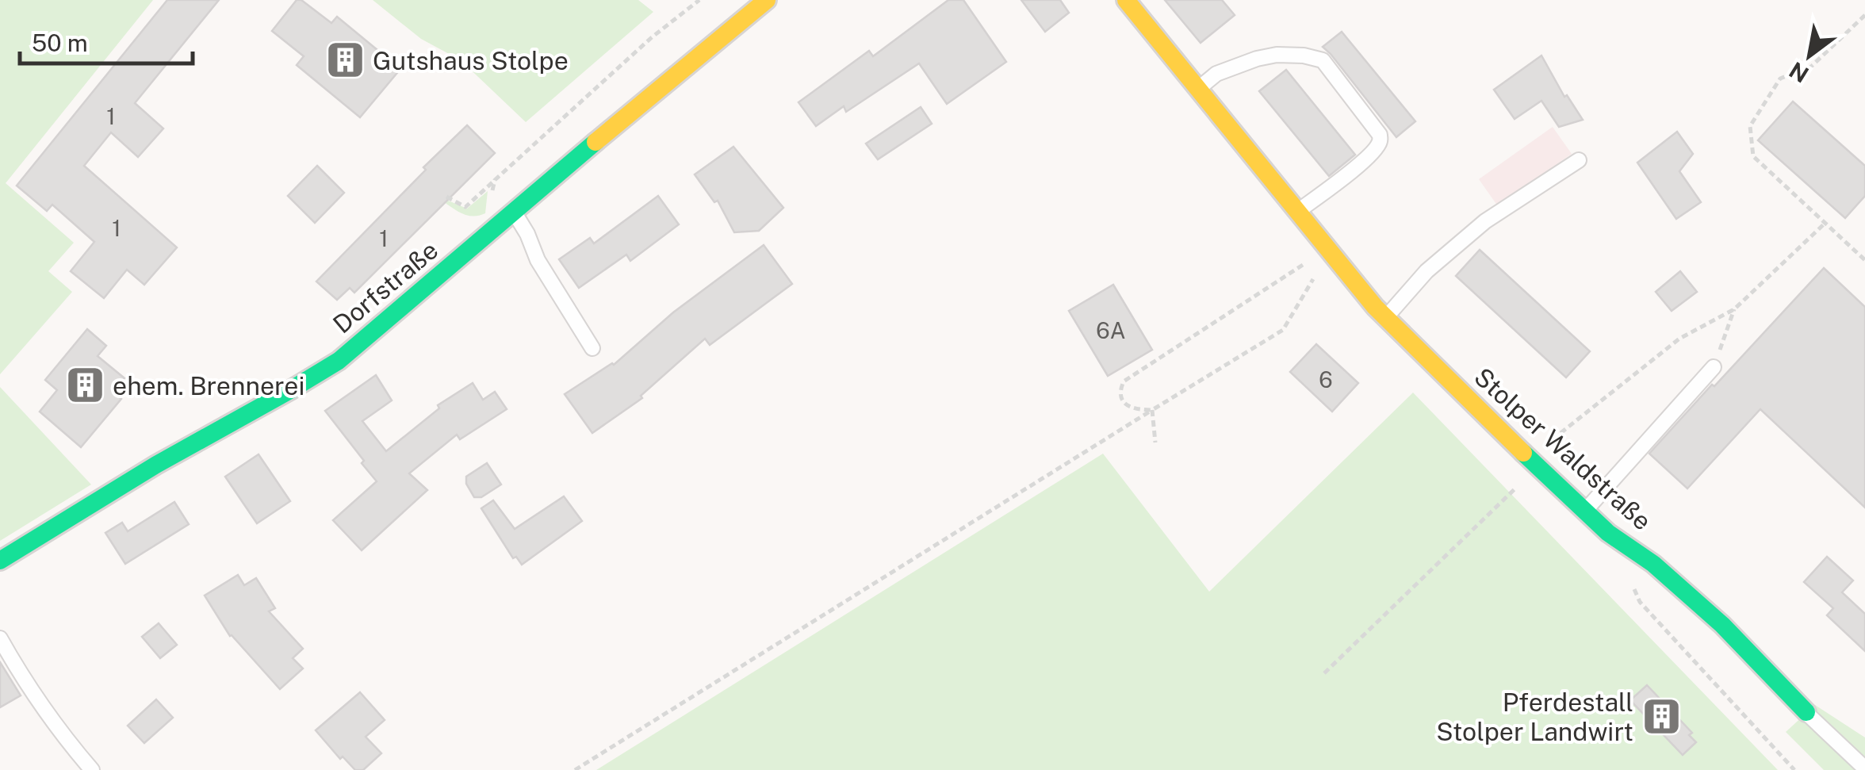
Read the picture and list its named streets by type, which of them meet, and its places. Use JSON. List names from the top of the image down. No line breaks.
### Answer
{"streets":{"street":["Dorfstraße","Stolper Waldstraße"]},"places":{"building":["Gutshaus Stolpe","ehem. Brennerei","Pferdestall Stolper Landwirt"]},"house_numbers":["1","1","1","6A","6"],"scale_bar":"50 m","north":"bottom left"}
